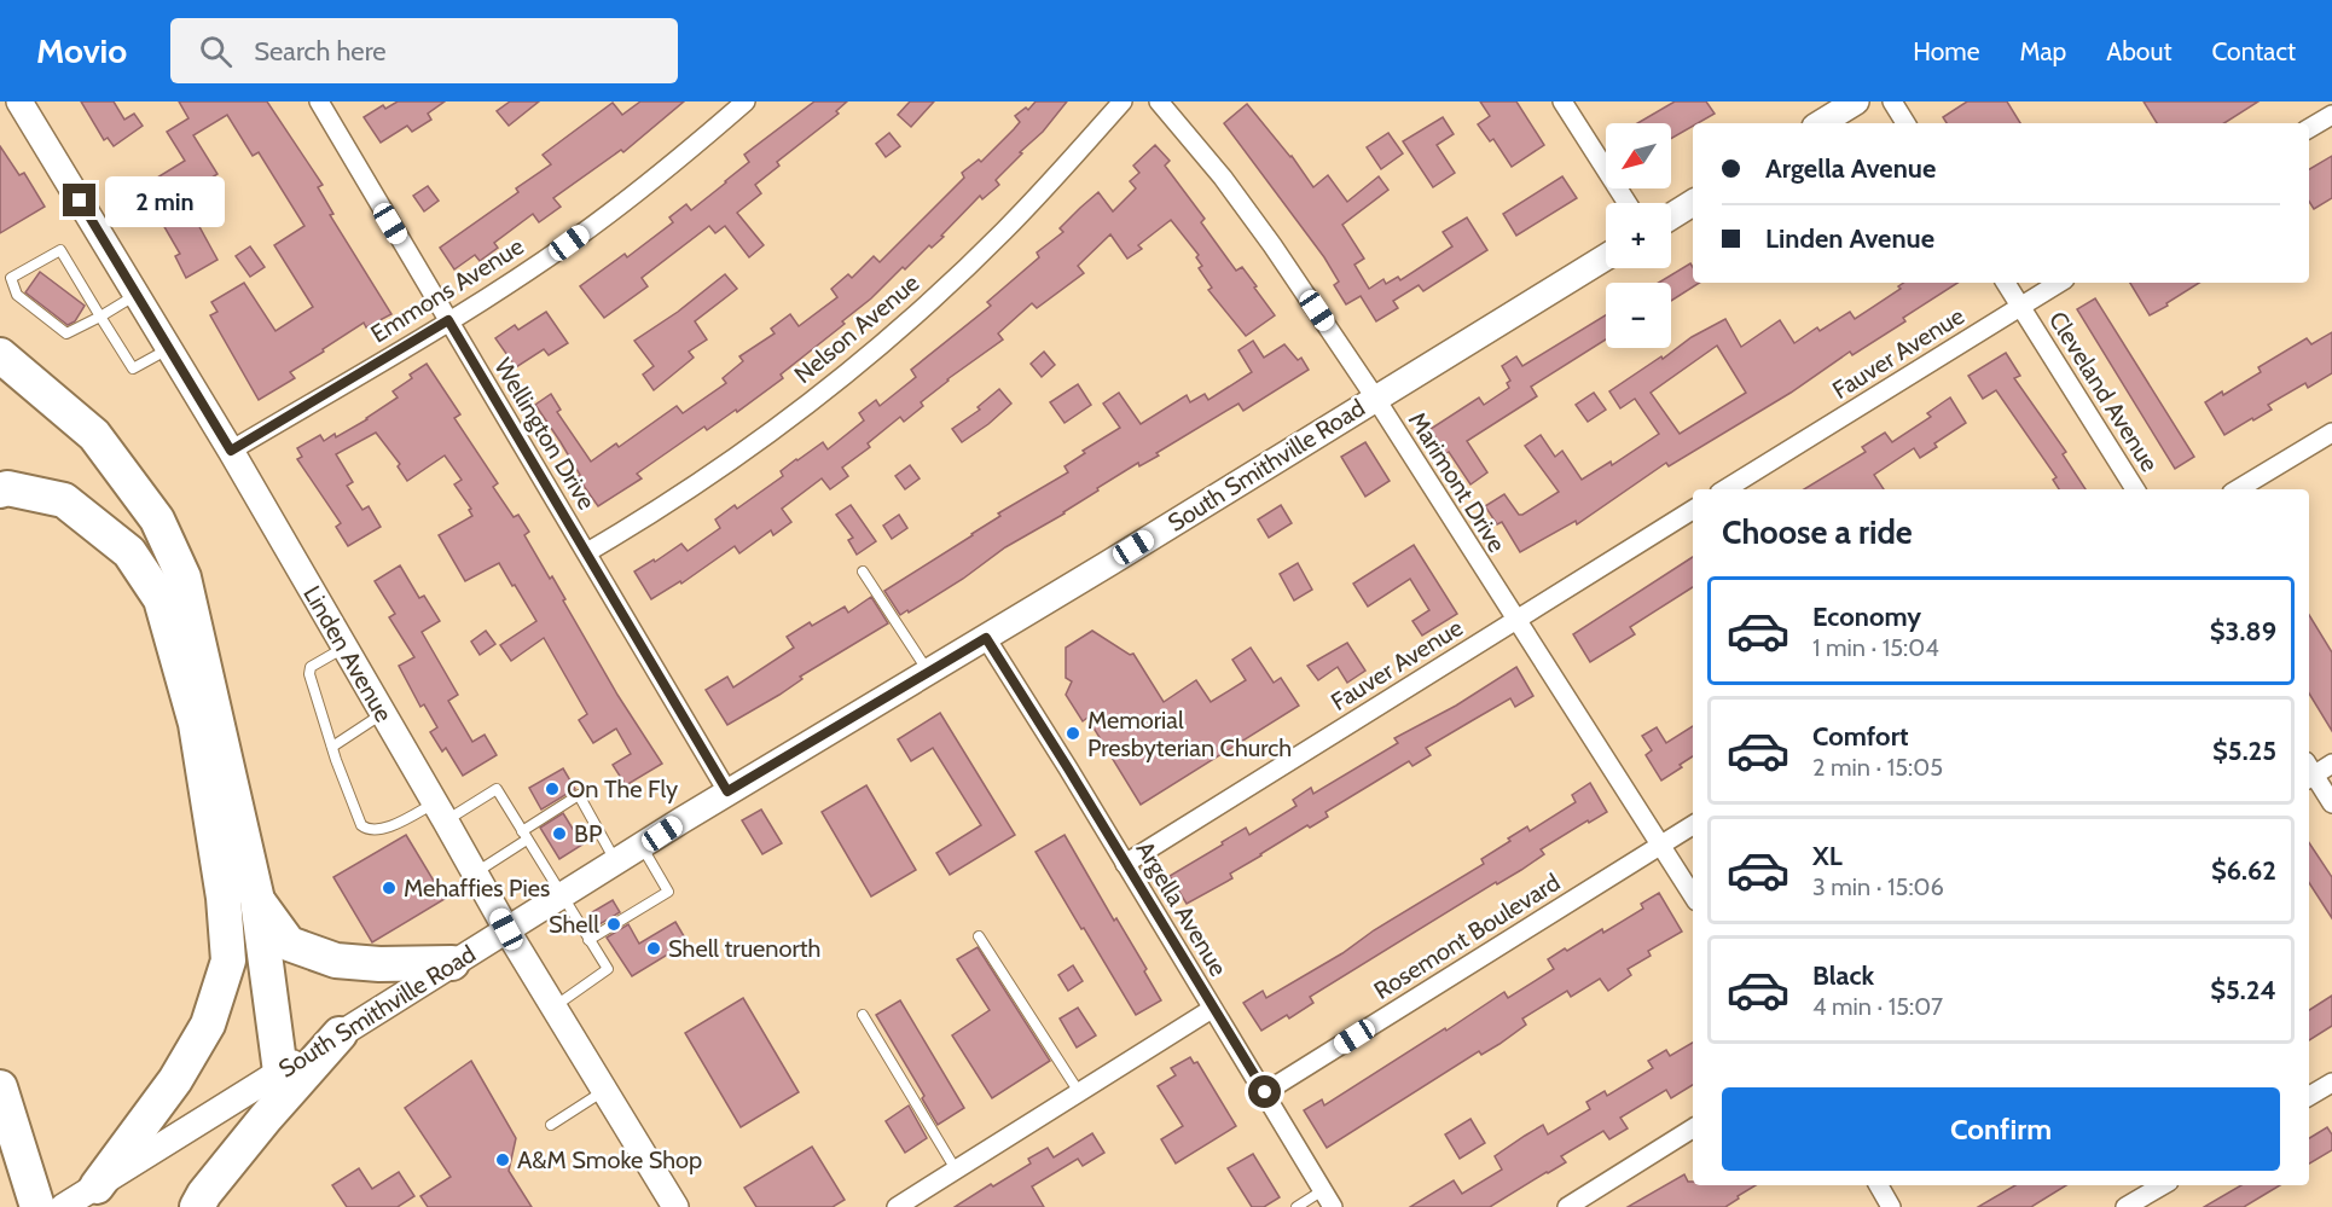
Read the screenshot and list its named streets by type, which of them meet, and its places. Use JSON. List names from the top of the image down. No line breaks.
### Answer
{"streets":{"main road":["South Smithville Road","Linden Avenue"],"street":["Emmons Avenue","Nelson Avenue","Fauver Avenue","Cleveland Avenue","Wellington Drive","Marimont Drive","Argella Avenue","Rosemont Boulevard"]},"crossings":[["Emmons Avenue","Wellington Drive"],["Emmons Avenue","Linden Avenue"],["Nelson Avenue","Wellington Drive"],["Fauver Avenue","Cleveland Avenue"],["Fauver Avenue","Marimont Drive"],["Fauver Avenue","Argella Avenue"],["Wellington Drive","South Smithville Road"],["South Smithville Road","Marimont Drive"],["South Smithville Road","Linden Avenue"],["South Smithville Road","Argella Avenue"],["Marimont Drive","Rosemont Boulevard"],["Argella Avenue","Rosemont Boulevard"]],"places":["Memorial Presbyterian Church","On The Fly","BP","Mehaffies Pies","Shell","Shell truenorth","A&M Smoke Shop"],"north":"bottom left","page":{"header":"Movio","search":"Search here","nav":["Home","Map","About","Contact"],"map_buttons":["+","−"],"banner":["Argella Avenue","Linden Avenue"],"bubble":"2 min","heading":"Choose a ride","list":[{"name":"Economy","note":"1 min · 15:04","value":"$3.89"},{"name":"Comfort","note":"2 min · 15:05","value":"$5.25"},{"name":"XL","note":"3 min · 15:06","value":"$6.62"},{"name":"Black","note":"4 min · 15:07","value":"$5.24"}],"buttons":"Confirm"}}
